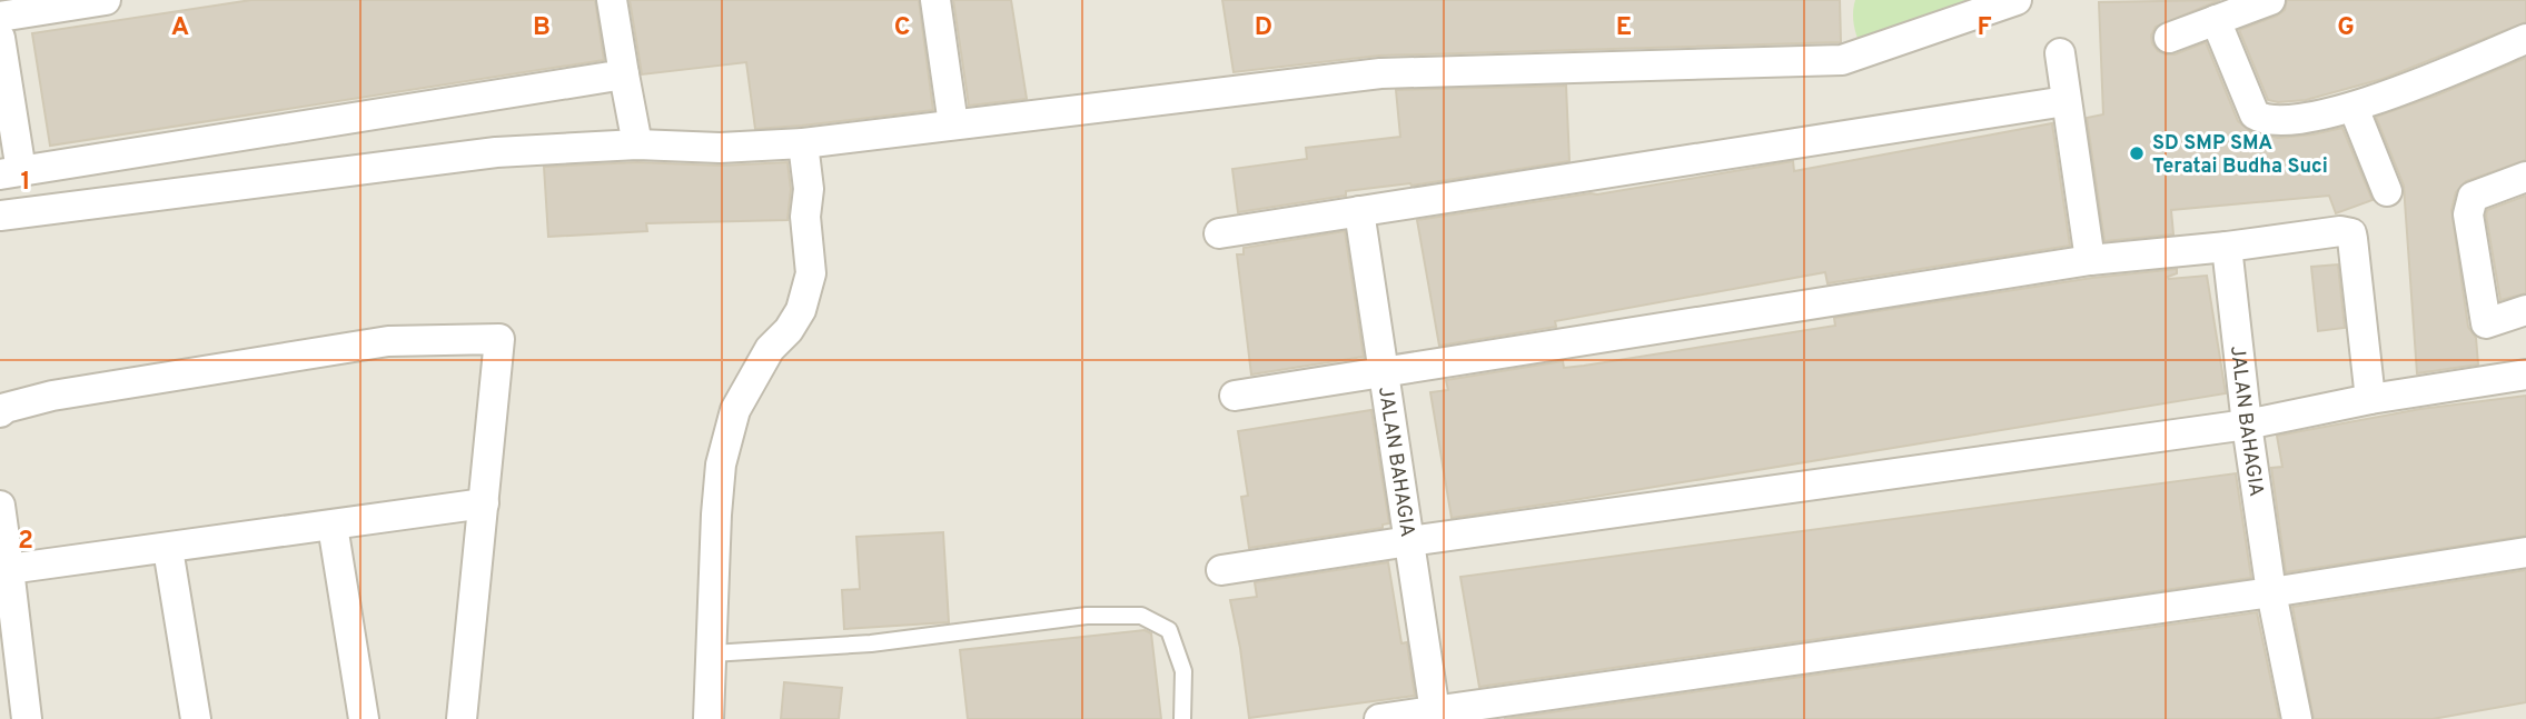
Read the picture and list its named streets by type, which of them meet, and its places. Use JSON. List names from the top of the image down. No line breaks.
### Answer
{"streets":{"street":["JALAN BAHAGIA"]},"places":["SD SMP SMA Teratai Budha Suci"],"grid":{"columns":["A","B","C","D","E","F","G"],"rows":["1","2"]}}
